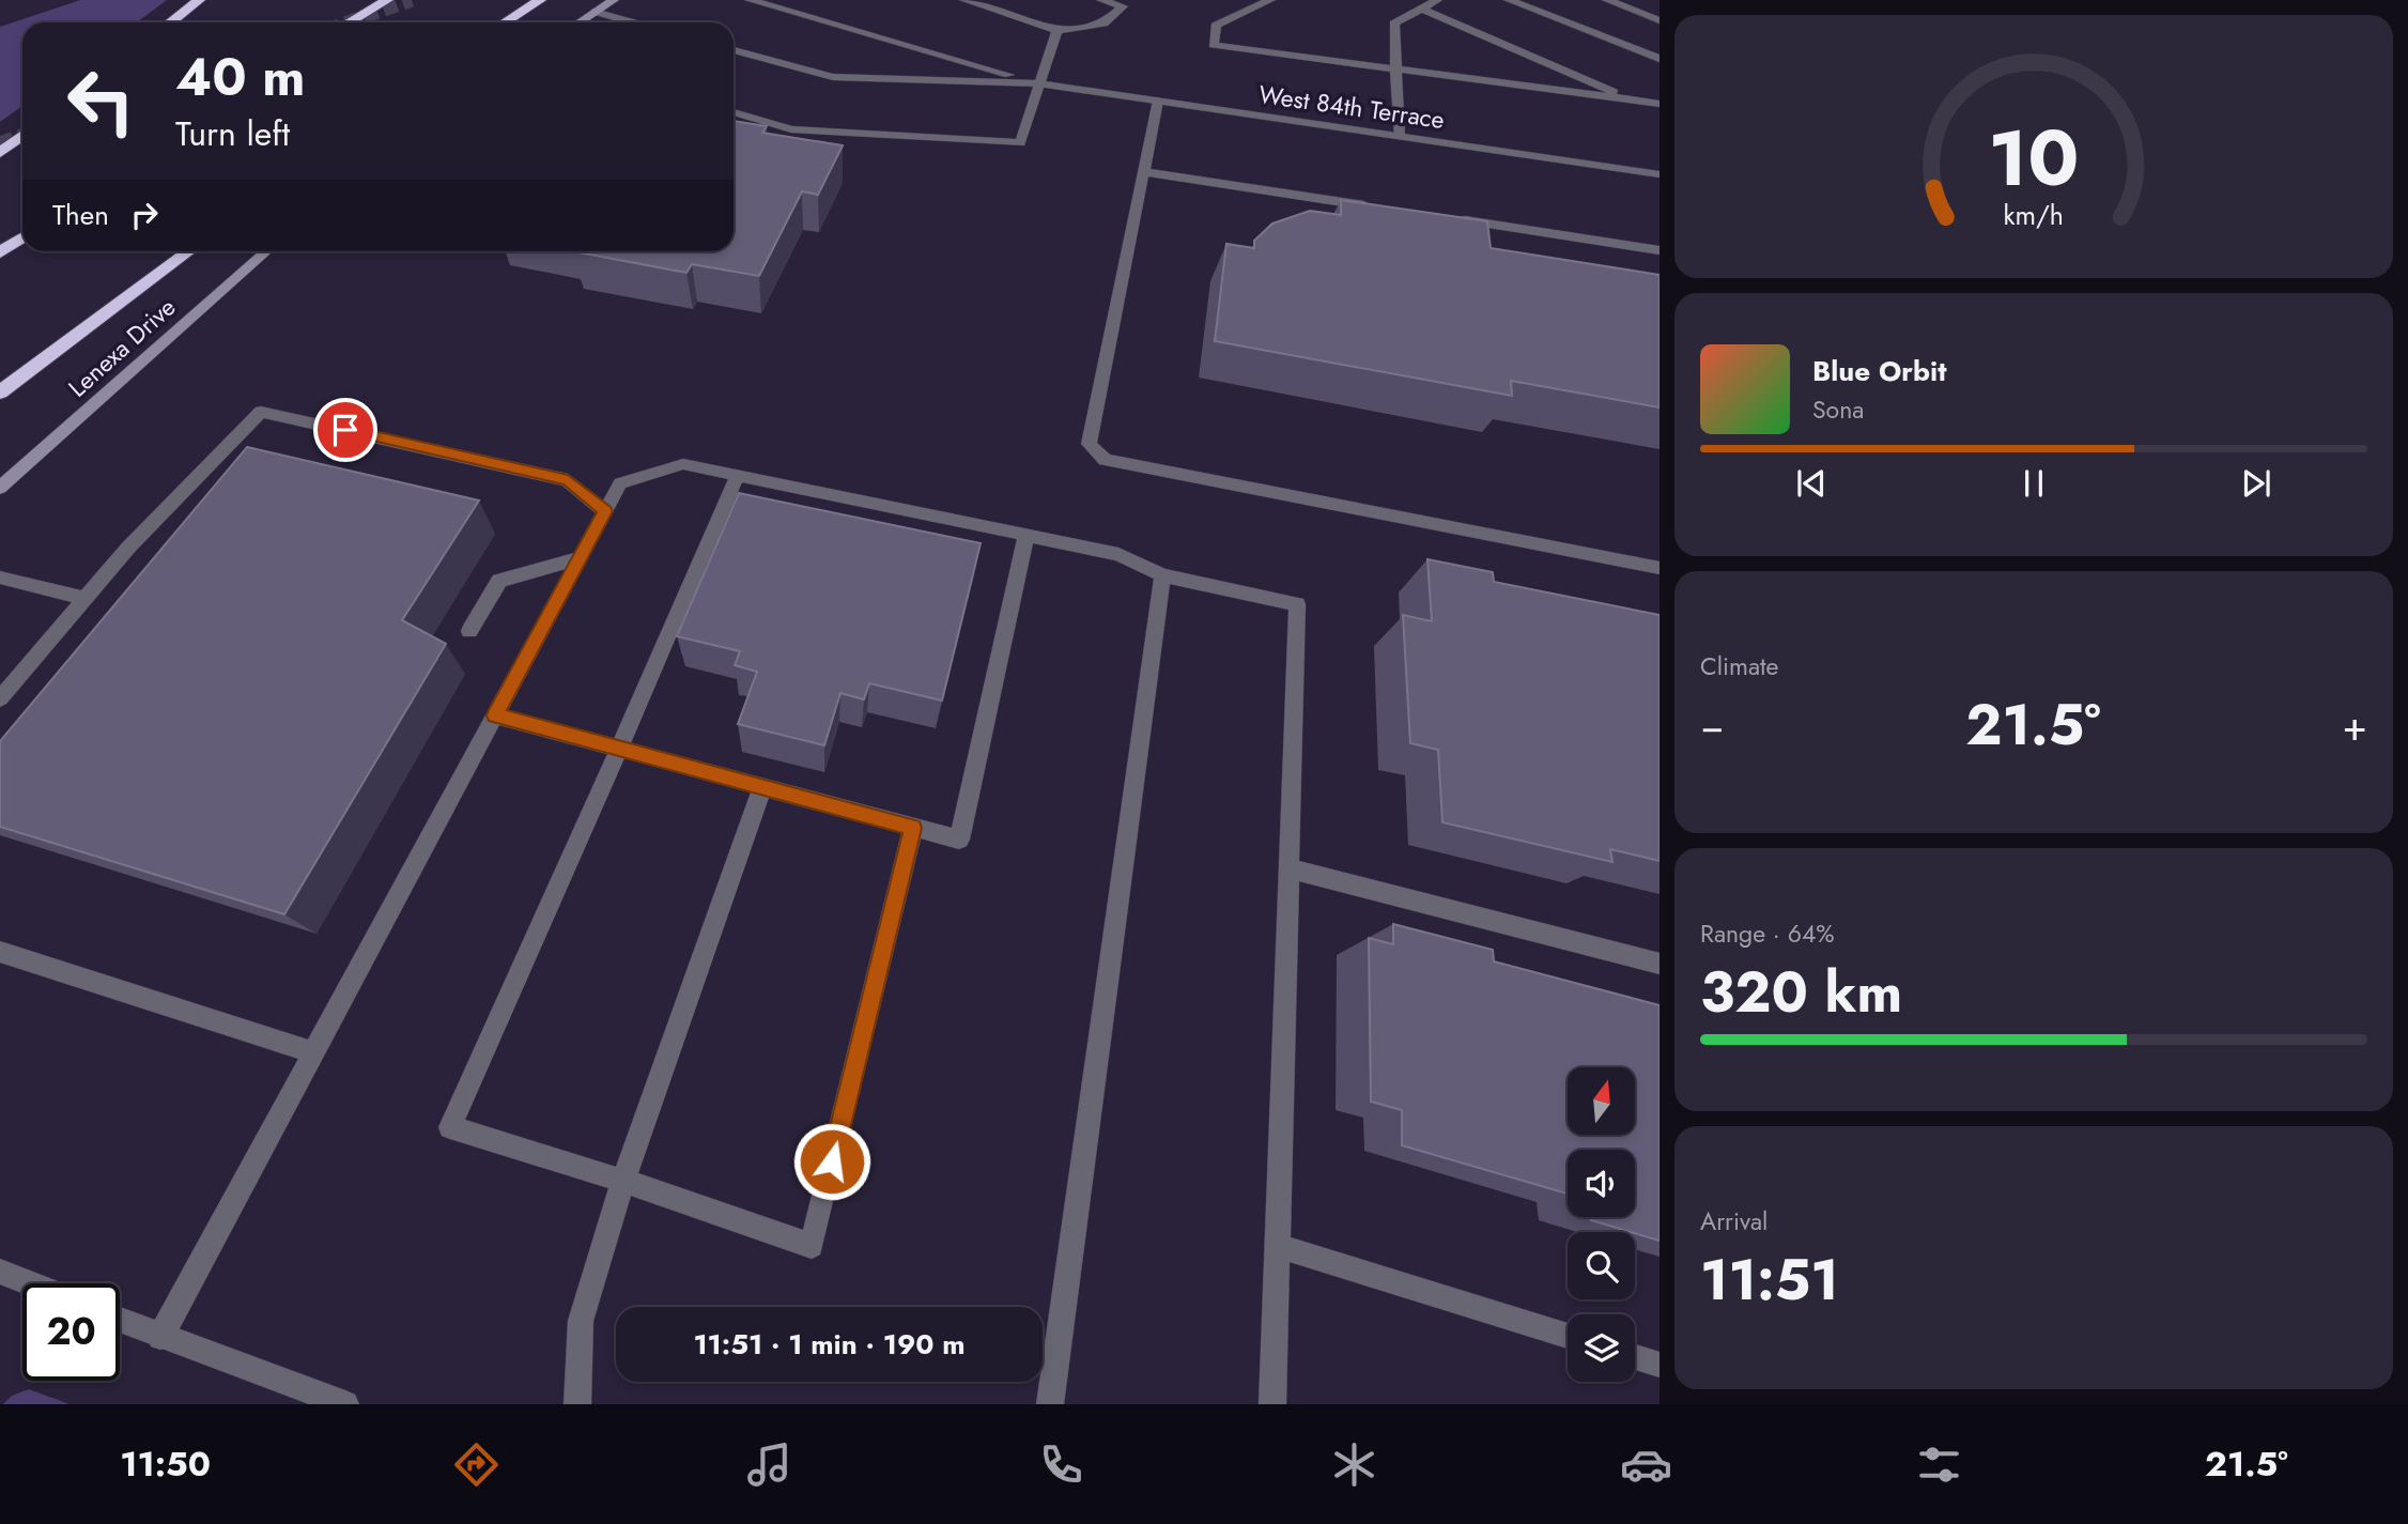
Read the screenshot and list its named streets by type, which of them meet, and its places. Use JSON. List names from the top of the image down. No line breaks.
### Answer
{"streets":{"street":["West 84th Terrace","Lenexa Drive"]},"north":"top","page":{"turn":["40 m","Turn left"],"then":"Then","song":["Blue Orbit","Sona"],"tile":["Climate",["Range · 64%","320 km"],["Arrival","11:51"]],"heat":["−","21.5°","+"],"limit":"20","trip":"11:51 · 1 min · 190 m","tabs":["11:50","21.5°"],"gauge":["10","km/h"]}}
